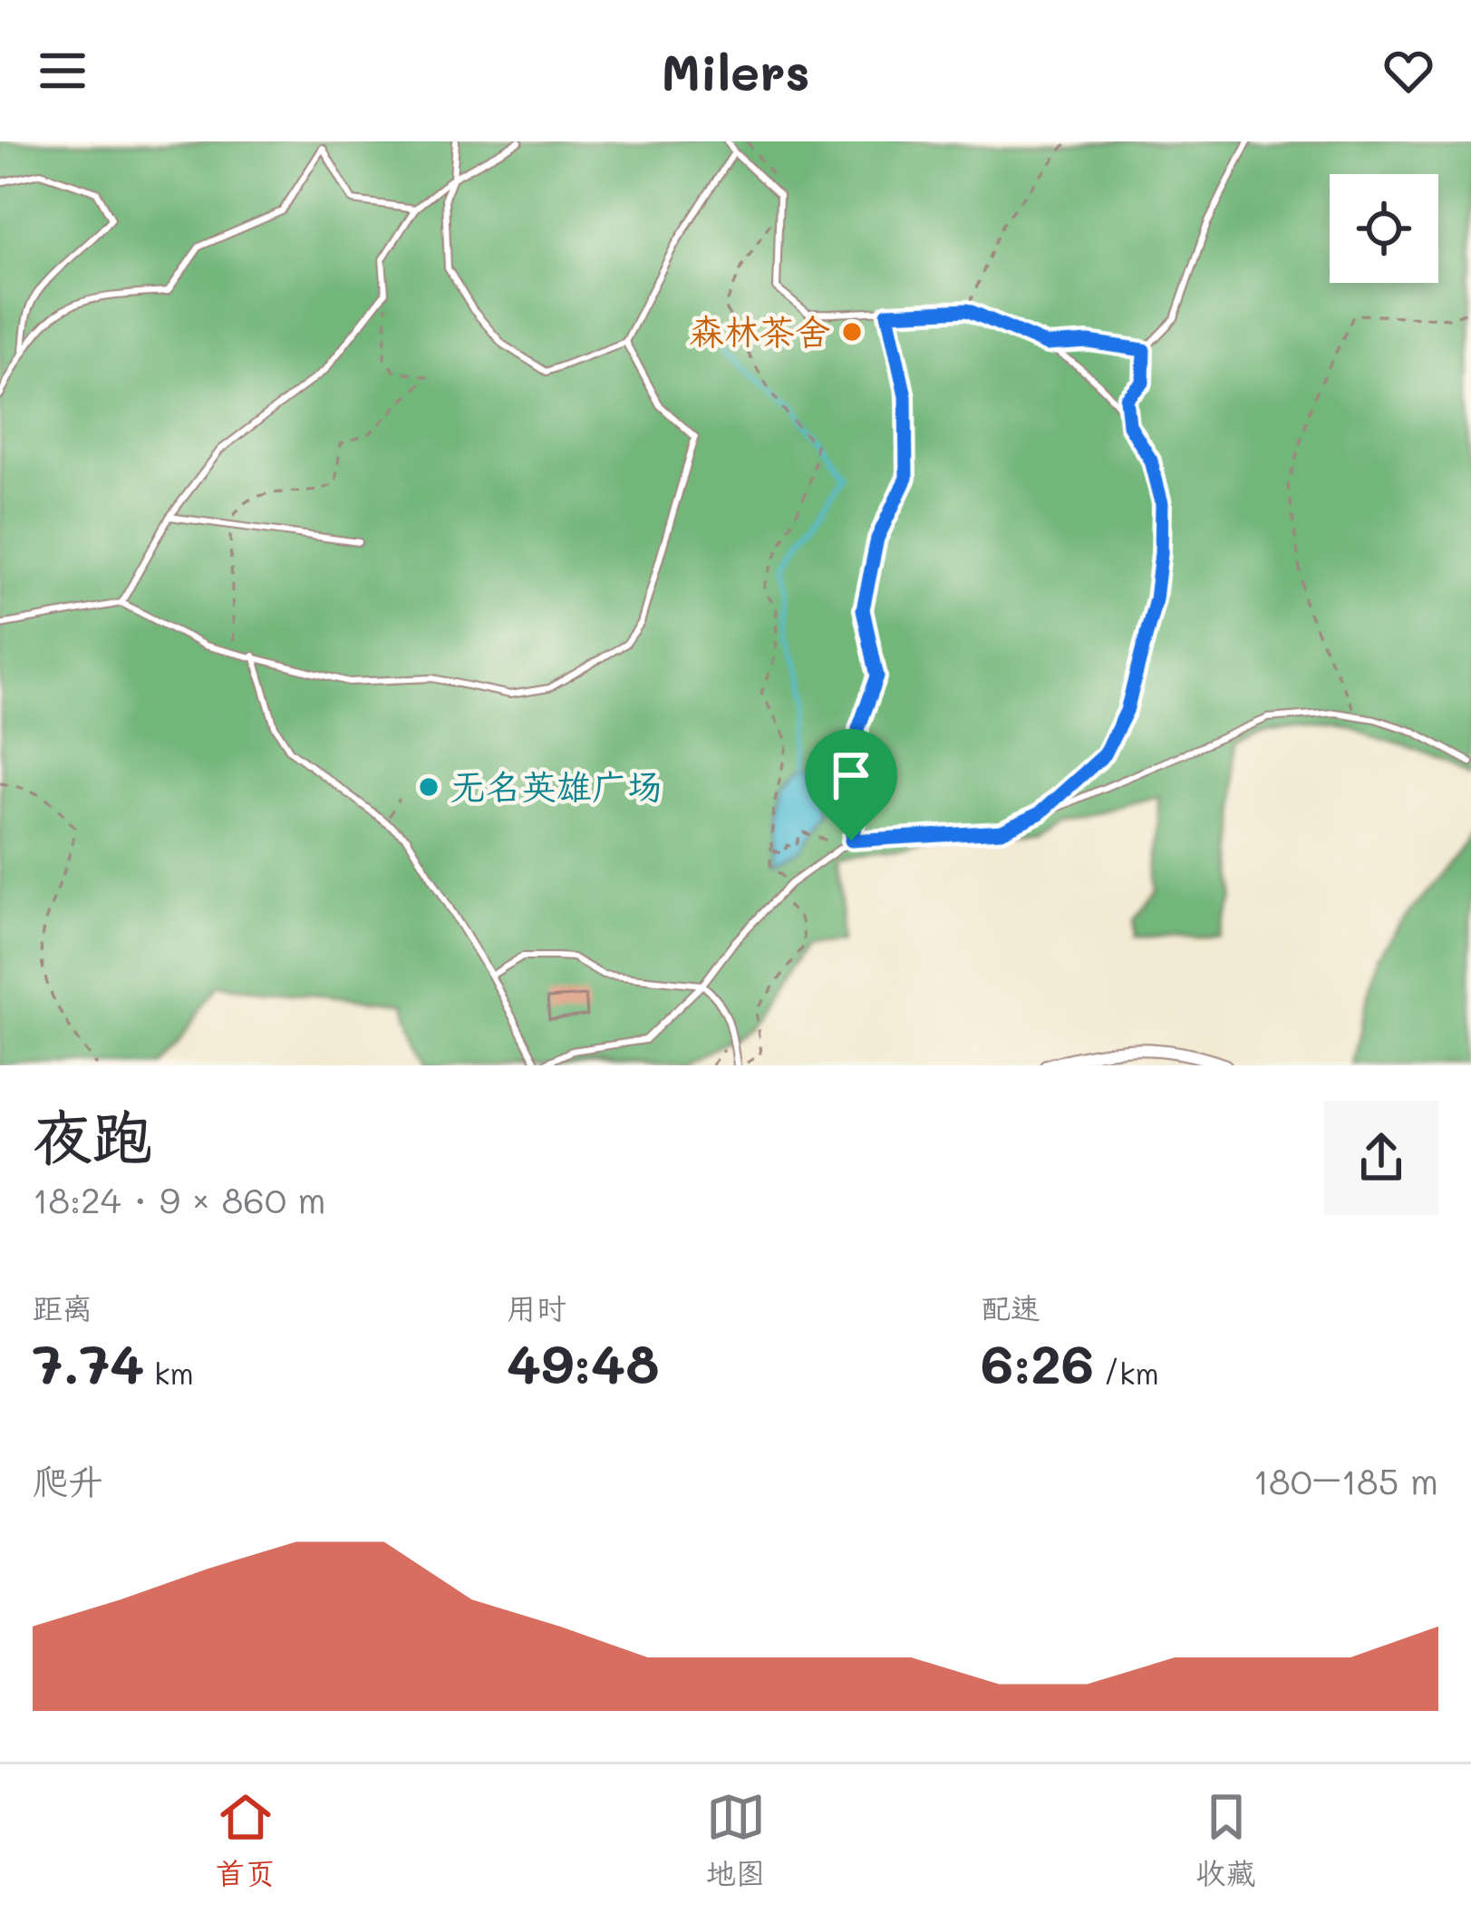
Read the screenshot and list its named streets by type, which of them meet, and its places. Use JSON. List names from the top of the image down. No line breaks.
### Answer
{"places":["森林茶舍","无名英雄广场"],"page":{"header":"Milers","heading":["夜跑","18:24 · 9 × 860 m"],"stats":[["距离","7.74 km"],["用时","49:48"],["配速","6:26 /km"]],"chart":["爬升","180–185 m"],"tabs":["首页","地图","收藏"]}}
